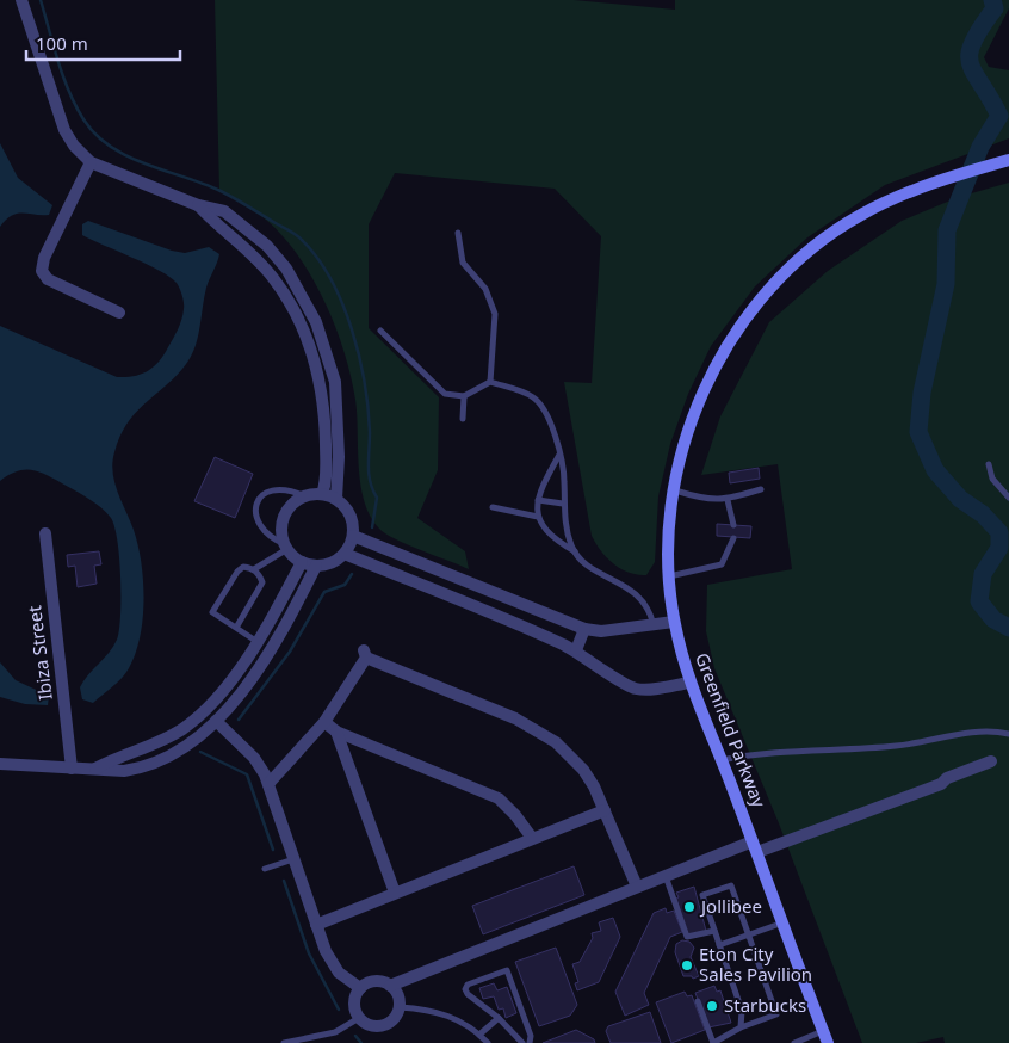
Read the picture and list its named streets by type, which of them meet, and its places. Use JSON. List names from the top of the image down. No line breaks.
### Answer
{"streets":{"main road":["Greenfield Parkway"],"street":["Ibiza Street"]},"places":["Jollibee","Eton City Sales Pavilion","Starbucks"],"scale_bar":"100 m"}
